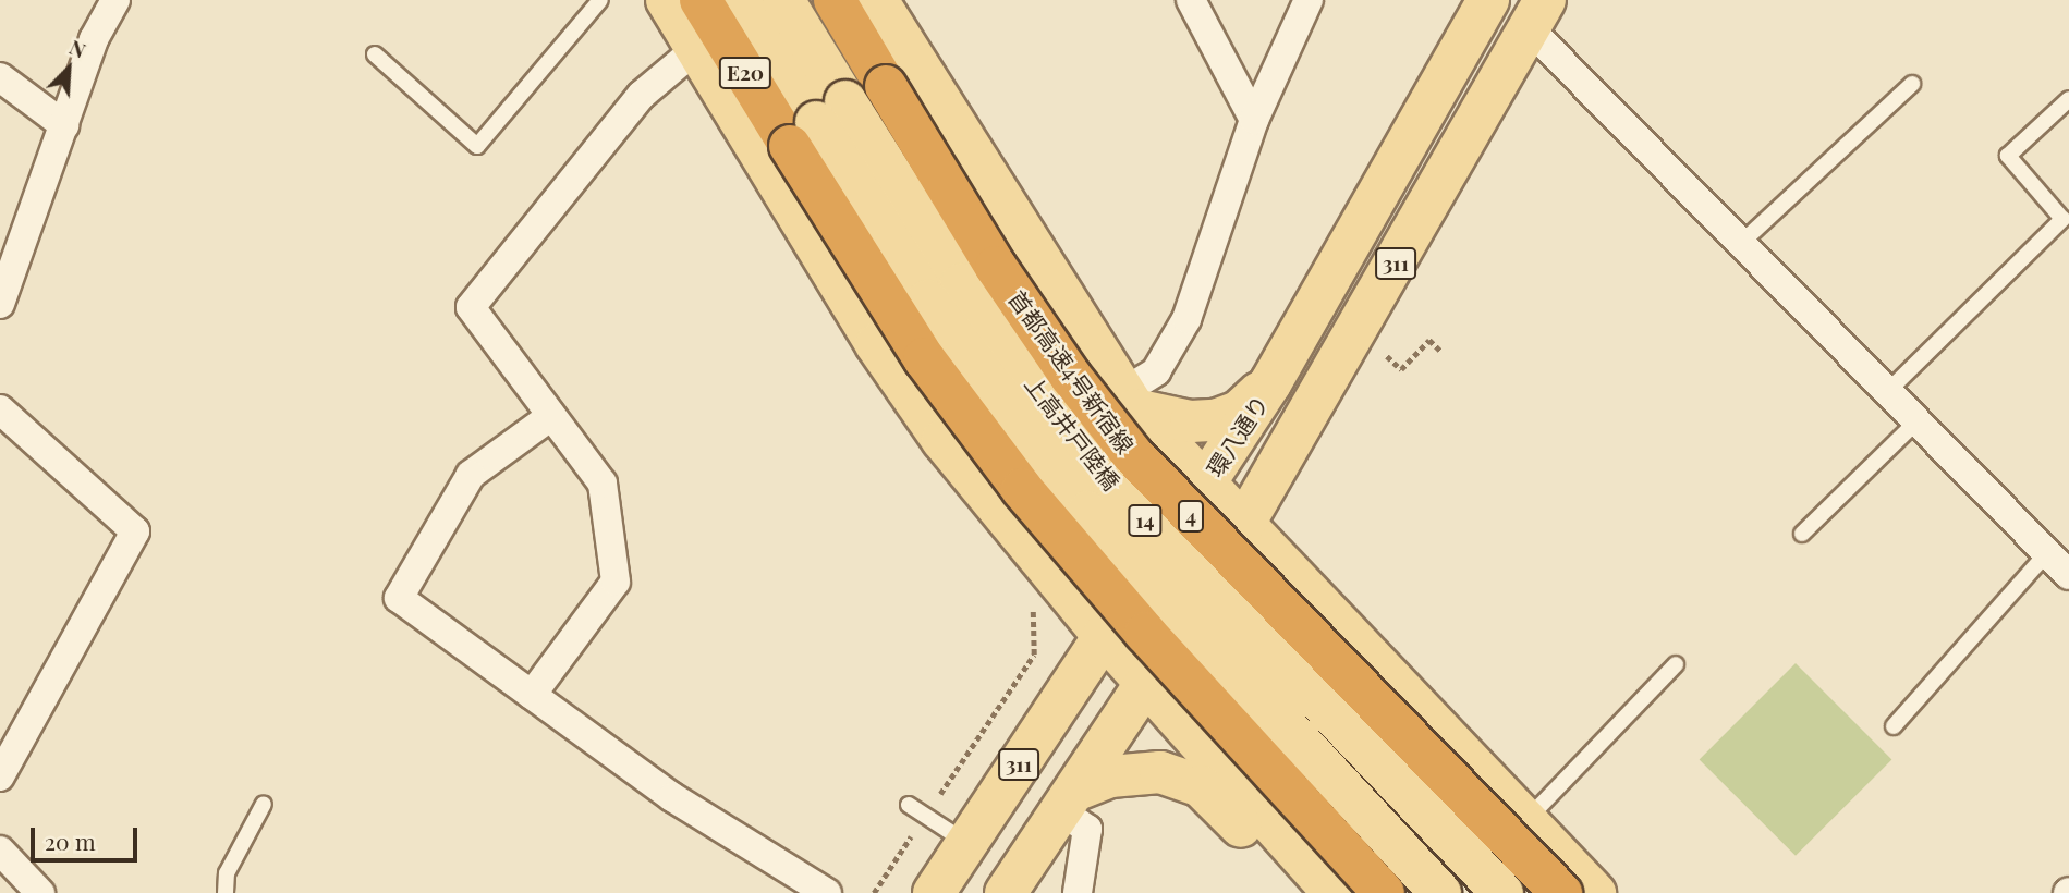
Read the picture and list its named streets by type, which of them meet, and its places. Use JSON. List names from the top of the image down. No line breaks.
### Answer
{"streets":{"highway":["E20","首都高速4号新宿線","4"],"main road":["311","上高井戸陸橋","環八通り","14"]},"crossings":[["E20","上高井戸陸橋"],["E20","14"],["上高井戸陸橋","14"]],"scale_bar":"20 m","north":"top right"}
